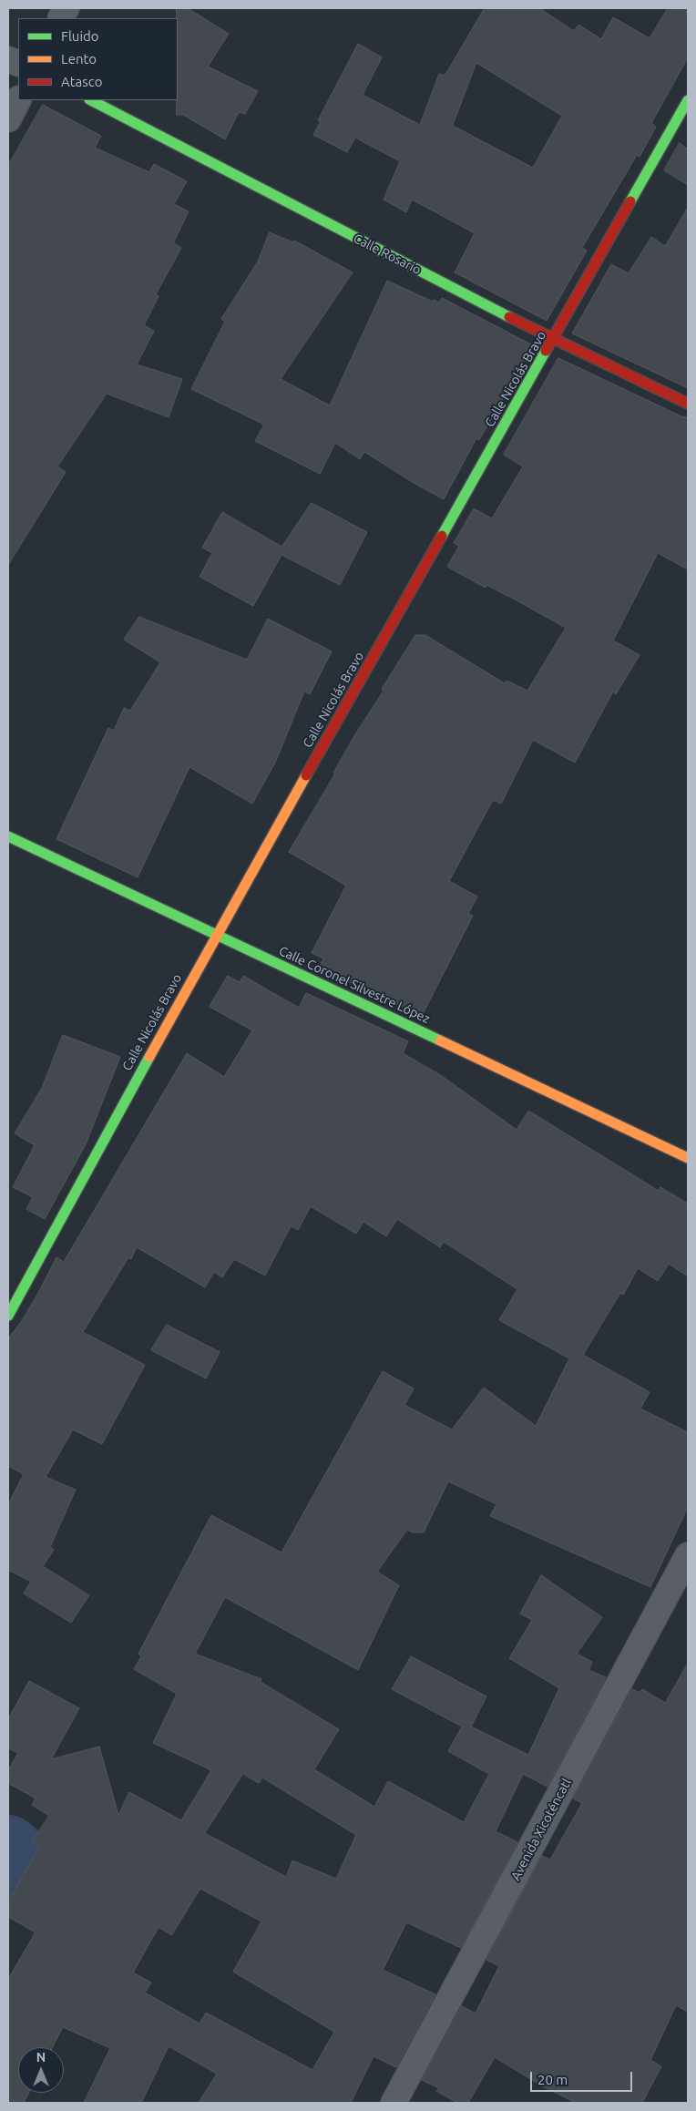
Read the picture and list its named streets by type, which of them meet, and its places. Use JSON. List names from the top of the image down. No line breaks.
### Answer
{"streets":{"street":["Calle Rosario","Calle Nicolás Bravo","Calle Coronel Silvestre López","Avenida Xicoténcatl"]},"crossings":[["Calle Rosario","Calle Nicolás Bravo"],["Calle Nicolás Bravo","Calle Coronel Silvestre López"]],"legend":["Fluido","Lento","Atasco"],"scale_bar":"20 m","north":"top"}
